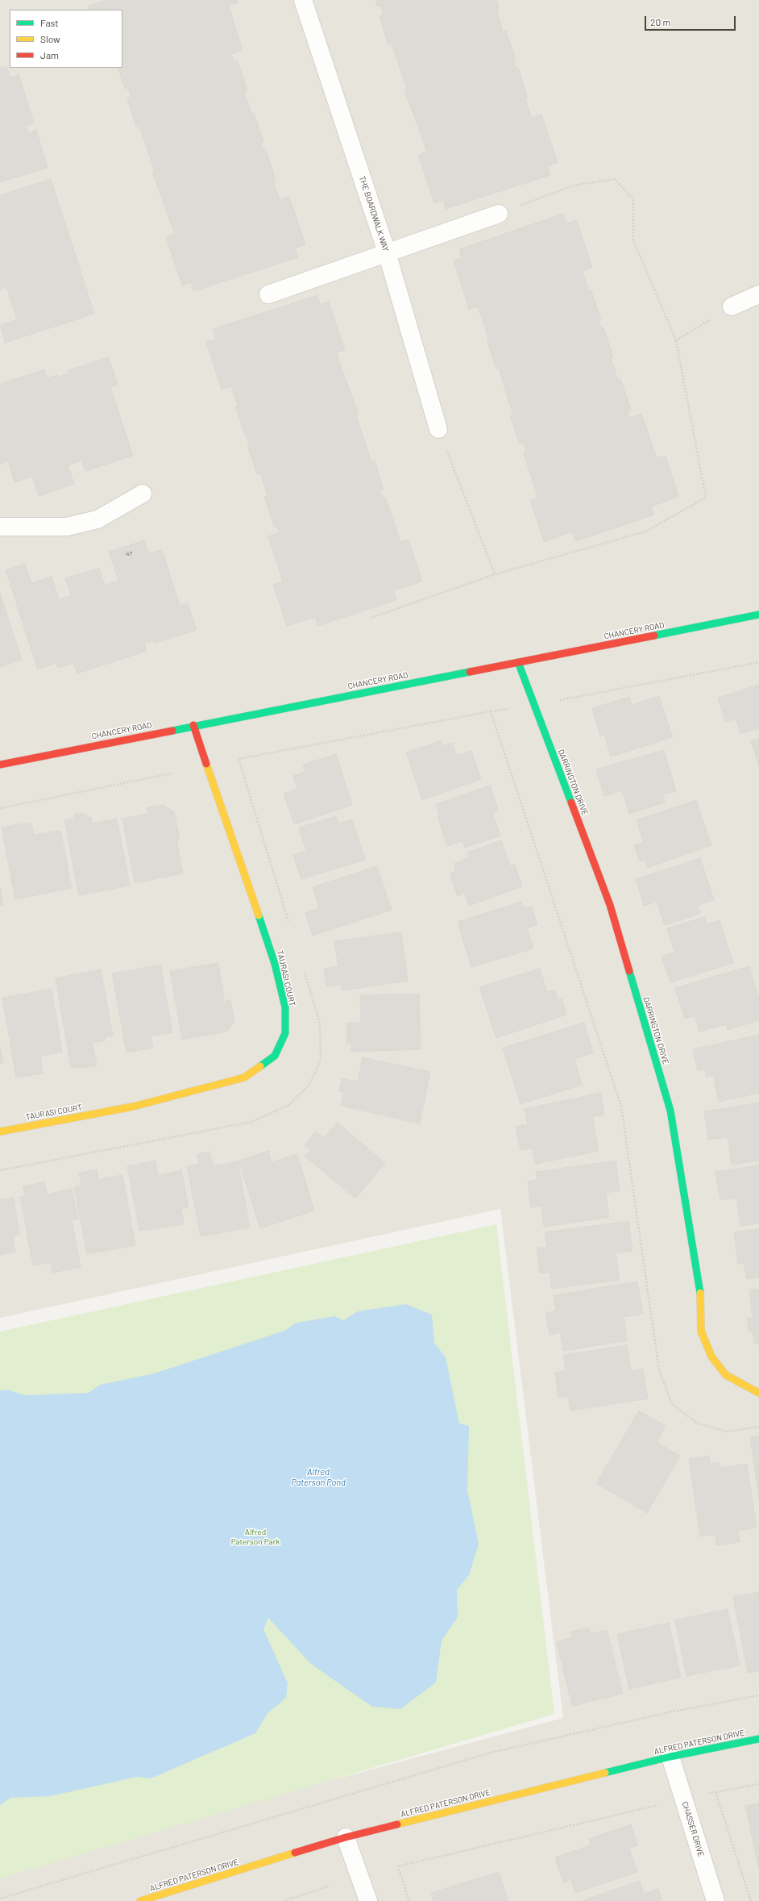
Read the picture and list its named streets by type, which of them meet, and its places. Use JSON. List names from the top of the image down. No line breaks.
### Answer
{"streets":{"street":["THE BOARDWALK WAY","CHANCERY ROAD","DARRINGTON DRIVE","TAURASI COURT","ALFRED PATERSON DRIVE","CHASSER DRIVE"]},"crossings":[["CHANCERY ROAD","DARRINGTON DRIVE"],["CHANCERY ROAD","TAURASI COURT"],["ALFRED PATERSON DRIVE","CHASSER DRIVE"]],"water":["Alfred Paterson Pond"],"parks":["Alfred Paterson Park"],"house_numbers":["47"],"legend":["Fast","Slow","Jam"],"scale_bar":"20 m"}
